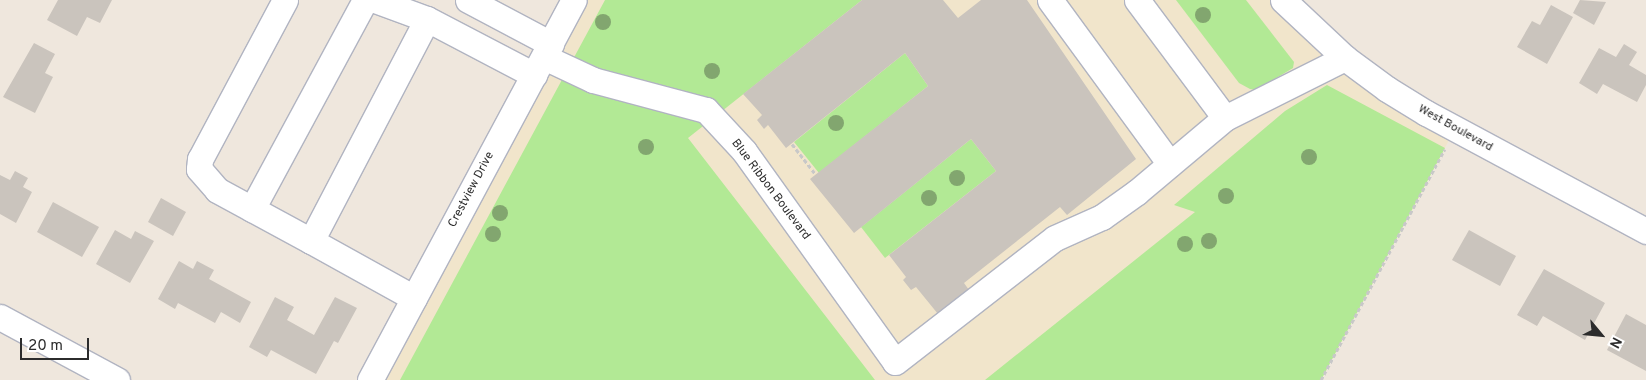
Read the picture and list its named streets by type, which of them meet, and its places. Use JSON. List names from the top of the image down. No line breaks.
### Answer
{"streets":{"street":["West Boulevard","Crestview Drive","Blue Ribbon Boulevard"]},"crossings":[["Crestview Drive","Blue Ribbon Boulevard"]],"scale_bar":"20 m","north":"bottom right"}
